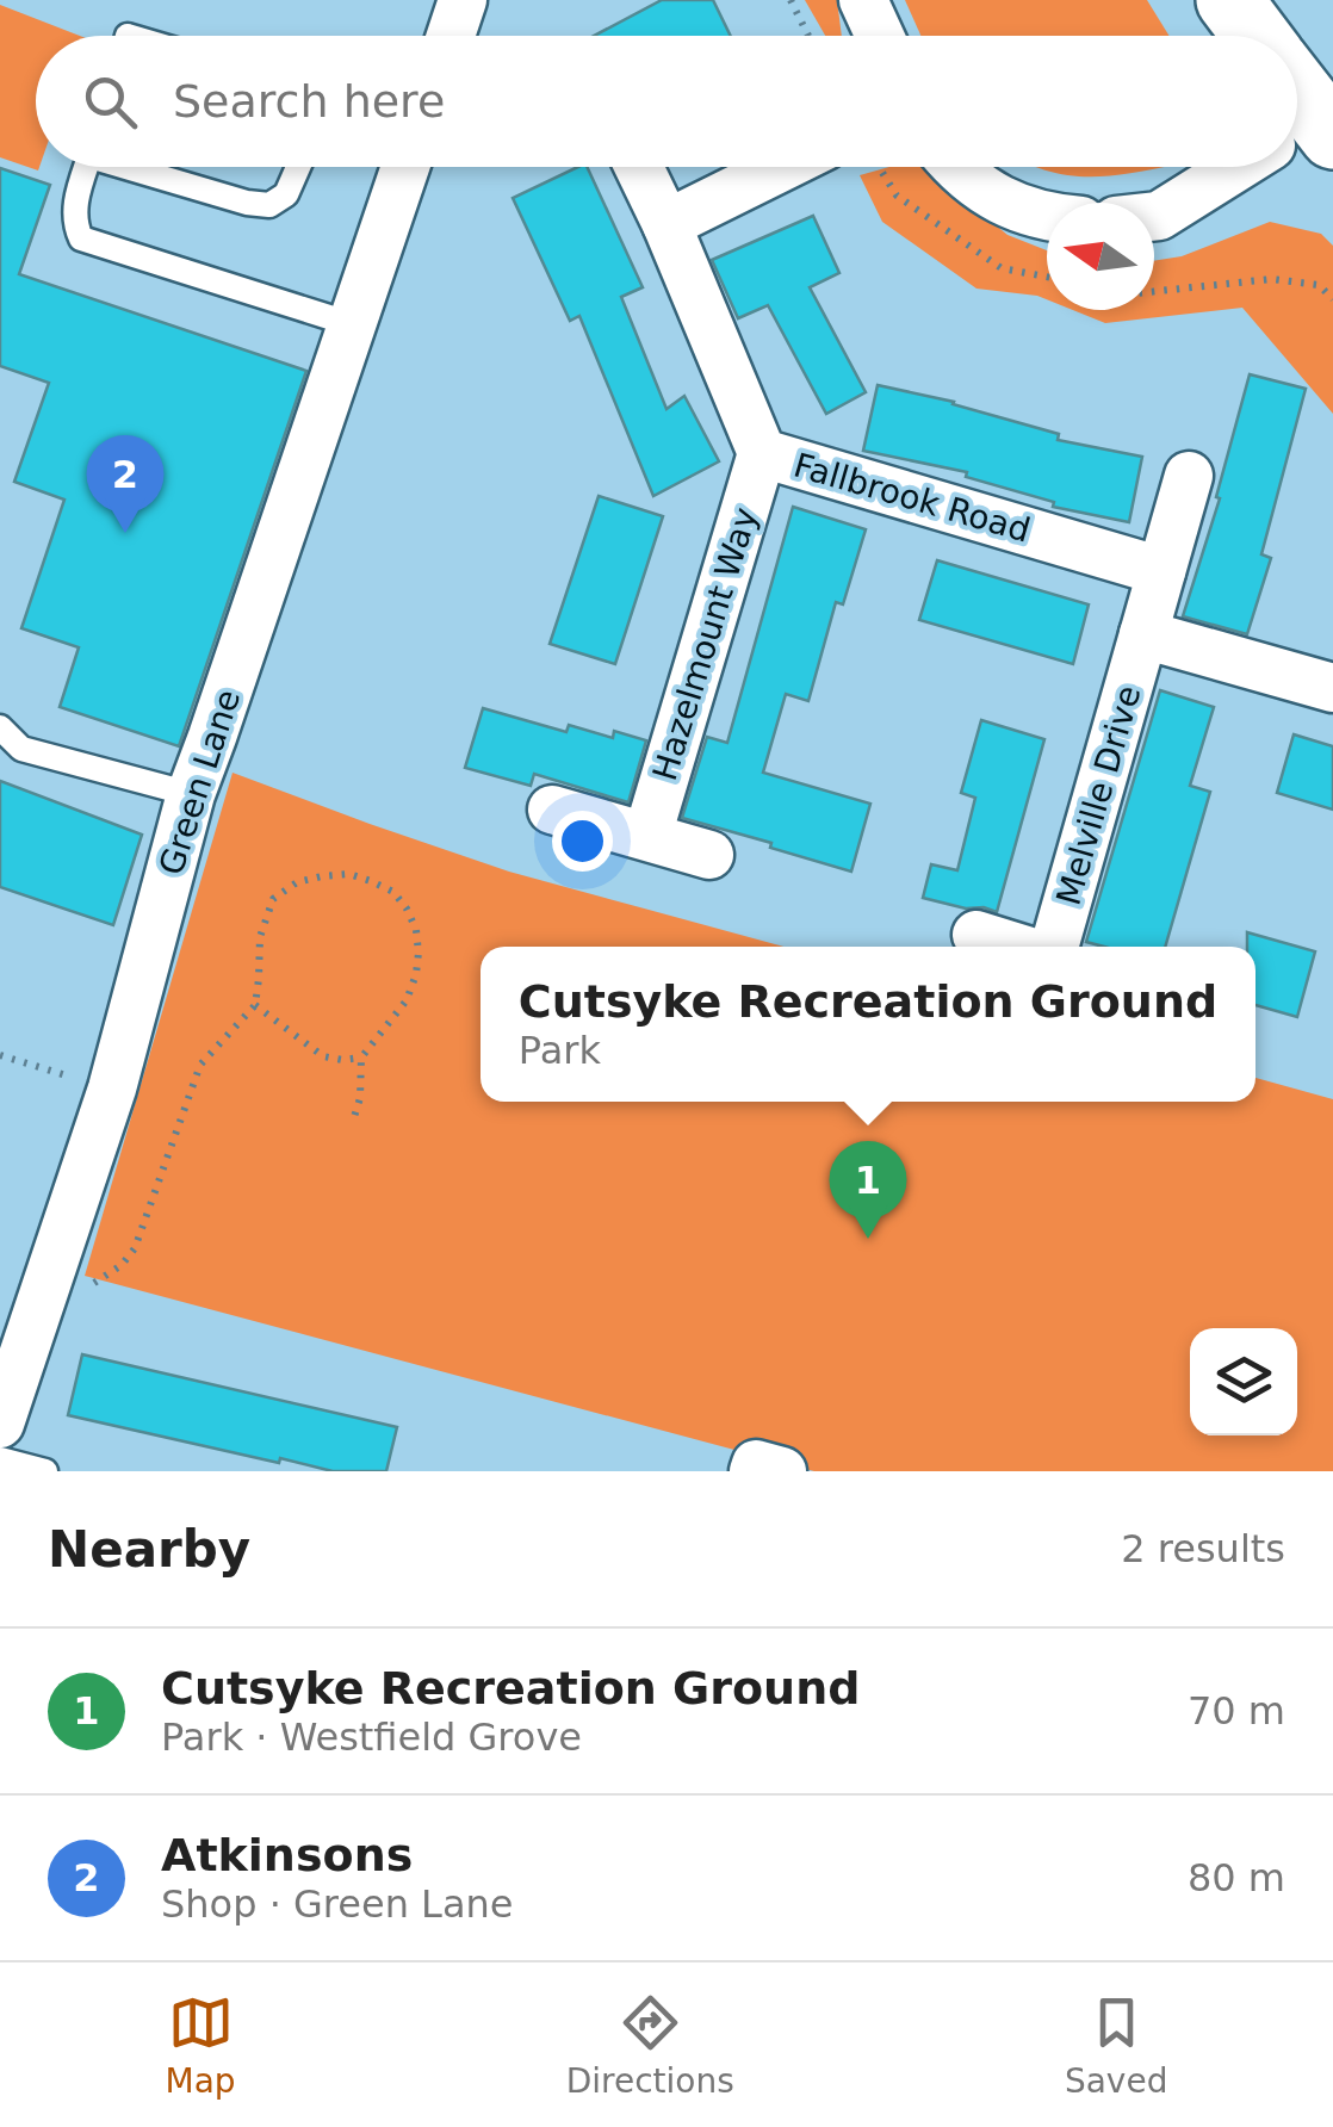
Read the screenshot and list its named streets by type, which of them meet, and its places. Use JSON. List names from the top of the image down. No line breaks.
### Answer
{"streets":{"street":["Fallbrook Road","Hazelmount Way","Green Lane","Melville Drive"]},"crossings":[["Fallbrook Road","Hazelmount Way"]],"north":"left","page":{"search":"Search here","pins":["2","1"],"popup":["Cutsyke Recreation Ground","Park"],"heading":["Nearby","2 results"],"list":[{"mark":"1","name":"Cutsyke Recreation Ground","note":"Park · Westfield Grove","value":"70 m"},{"mark":"2","name":"Atkinsons","note":"Shop · Green Lane","value":"80 m"}],"nav":["Map","Directions","Saved"]}}
